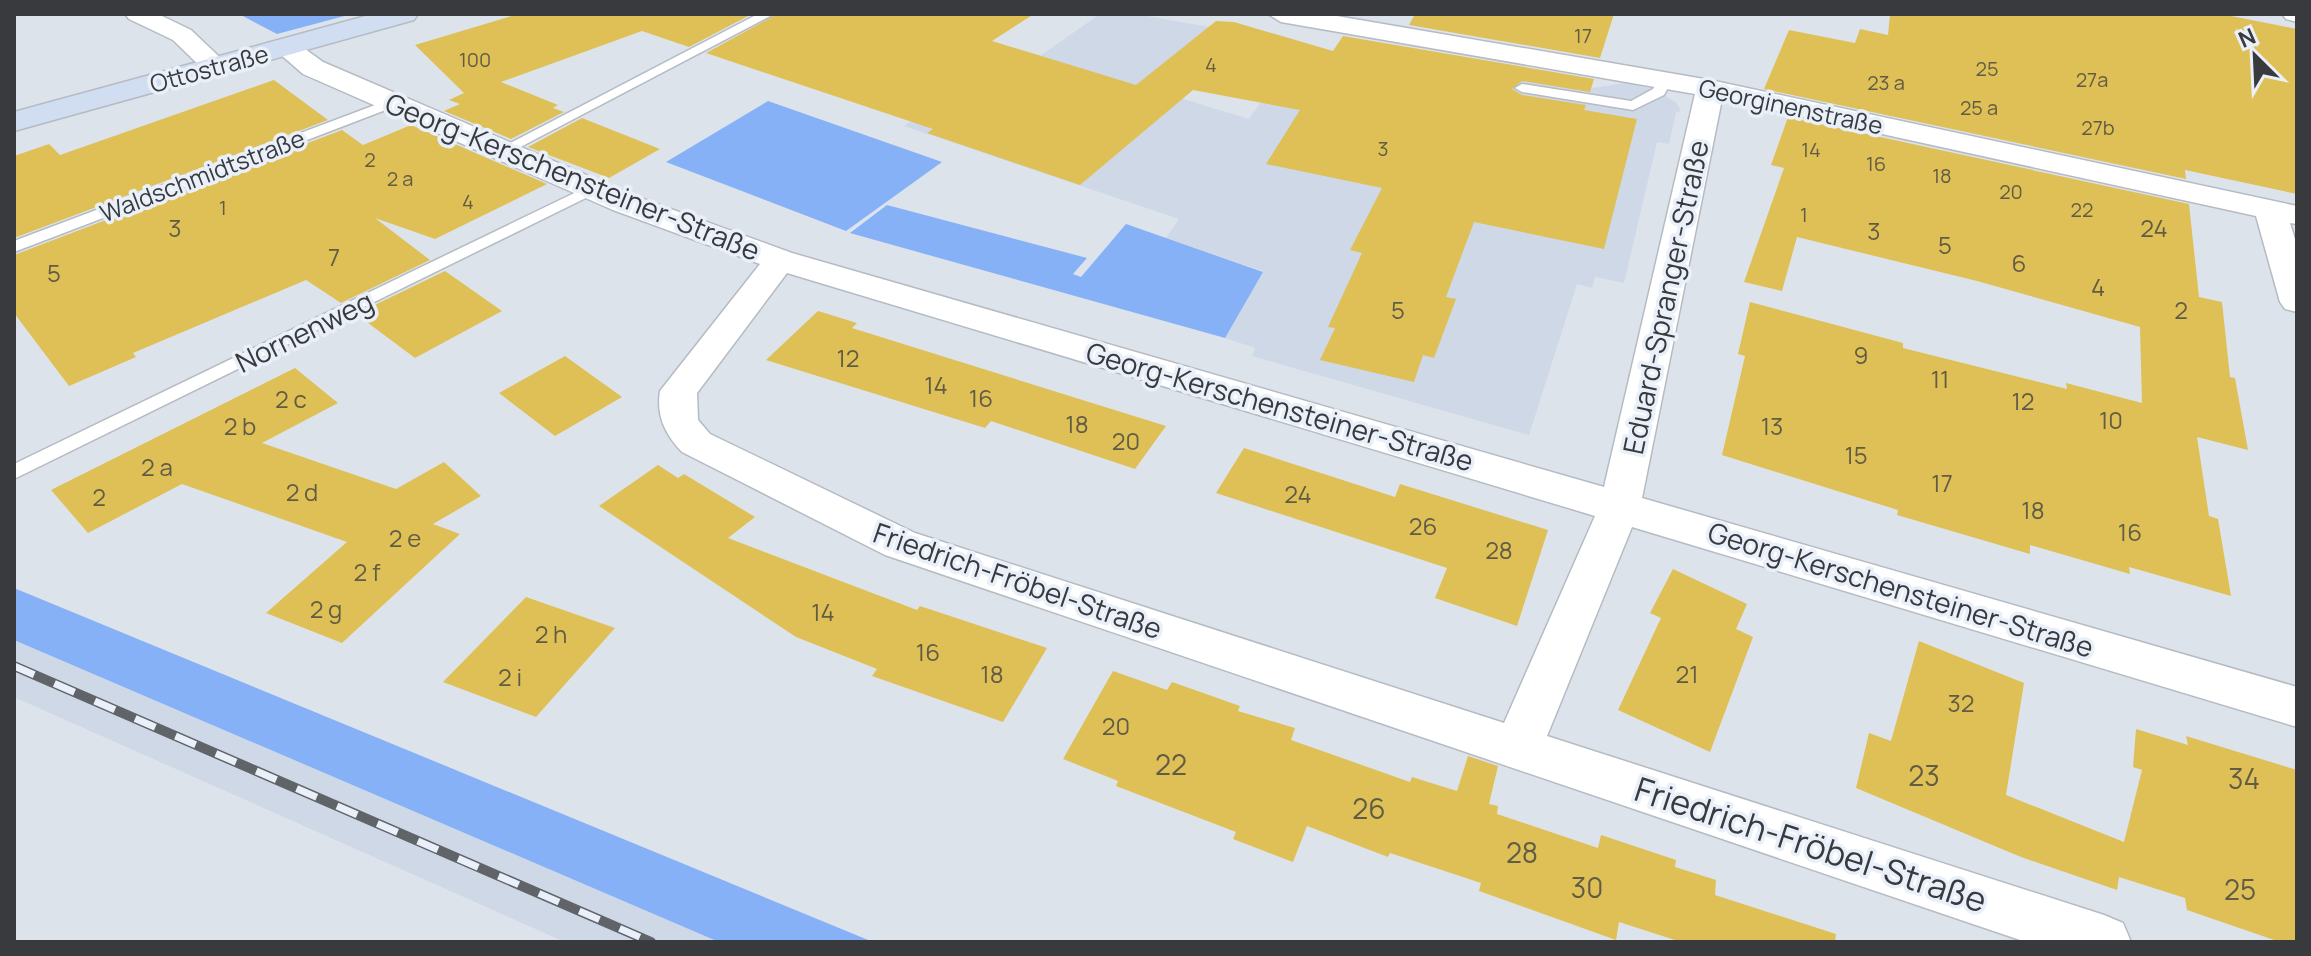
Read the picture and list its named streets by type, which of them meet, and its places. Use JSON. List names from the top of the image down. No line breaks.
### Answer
{"streets":{"street":["Ottostraße","Georginenstraße","Georg-Kerschensteiner-Straße","Eduard-Spranger-Straße","Friedrich-Fröbel-Straße"],"lane":["Waldschmidtstraße","Nornenweg"]},"crossings":[["Ottostraße","Georg-Kerschensteiner-Straße"],["Georginenstraße","Eduard-Spranger-Straße"],["Waldschmidtstraße","Georg-Kerschensteiner-Straße"],["Georg-Kerschensteiner-Straße","Eduard-Spranger-Straße"],["Georg-Kerschensteiner-Straße","Nornenweg"],["Georg-Kerschensteiner-Straße","Friedrich-Fröbel-Straße"]],"house_numbers":["17","100","4","25","27a","23 a","25 a","27b","3","14","2","16","18","2 a","20","4","1","22","1","3","24","3","5","7","6","5","4","5","2","9","12","11","14","16","2 c","12","10","18","2 b","13","20","15","2 a","17","2 d","24","2","18","26","16","2 e","28","2 f","2 g","14","2 h","16","18","21","2 i","32","20","22","23","34","26","28","30","25"],"north":"top left"}
